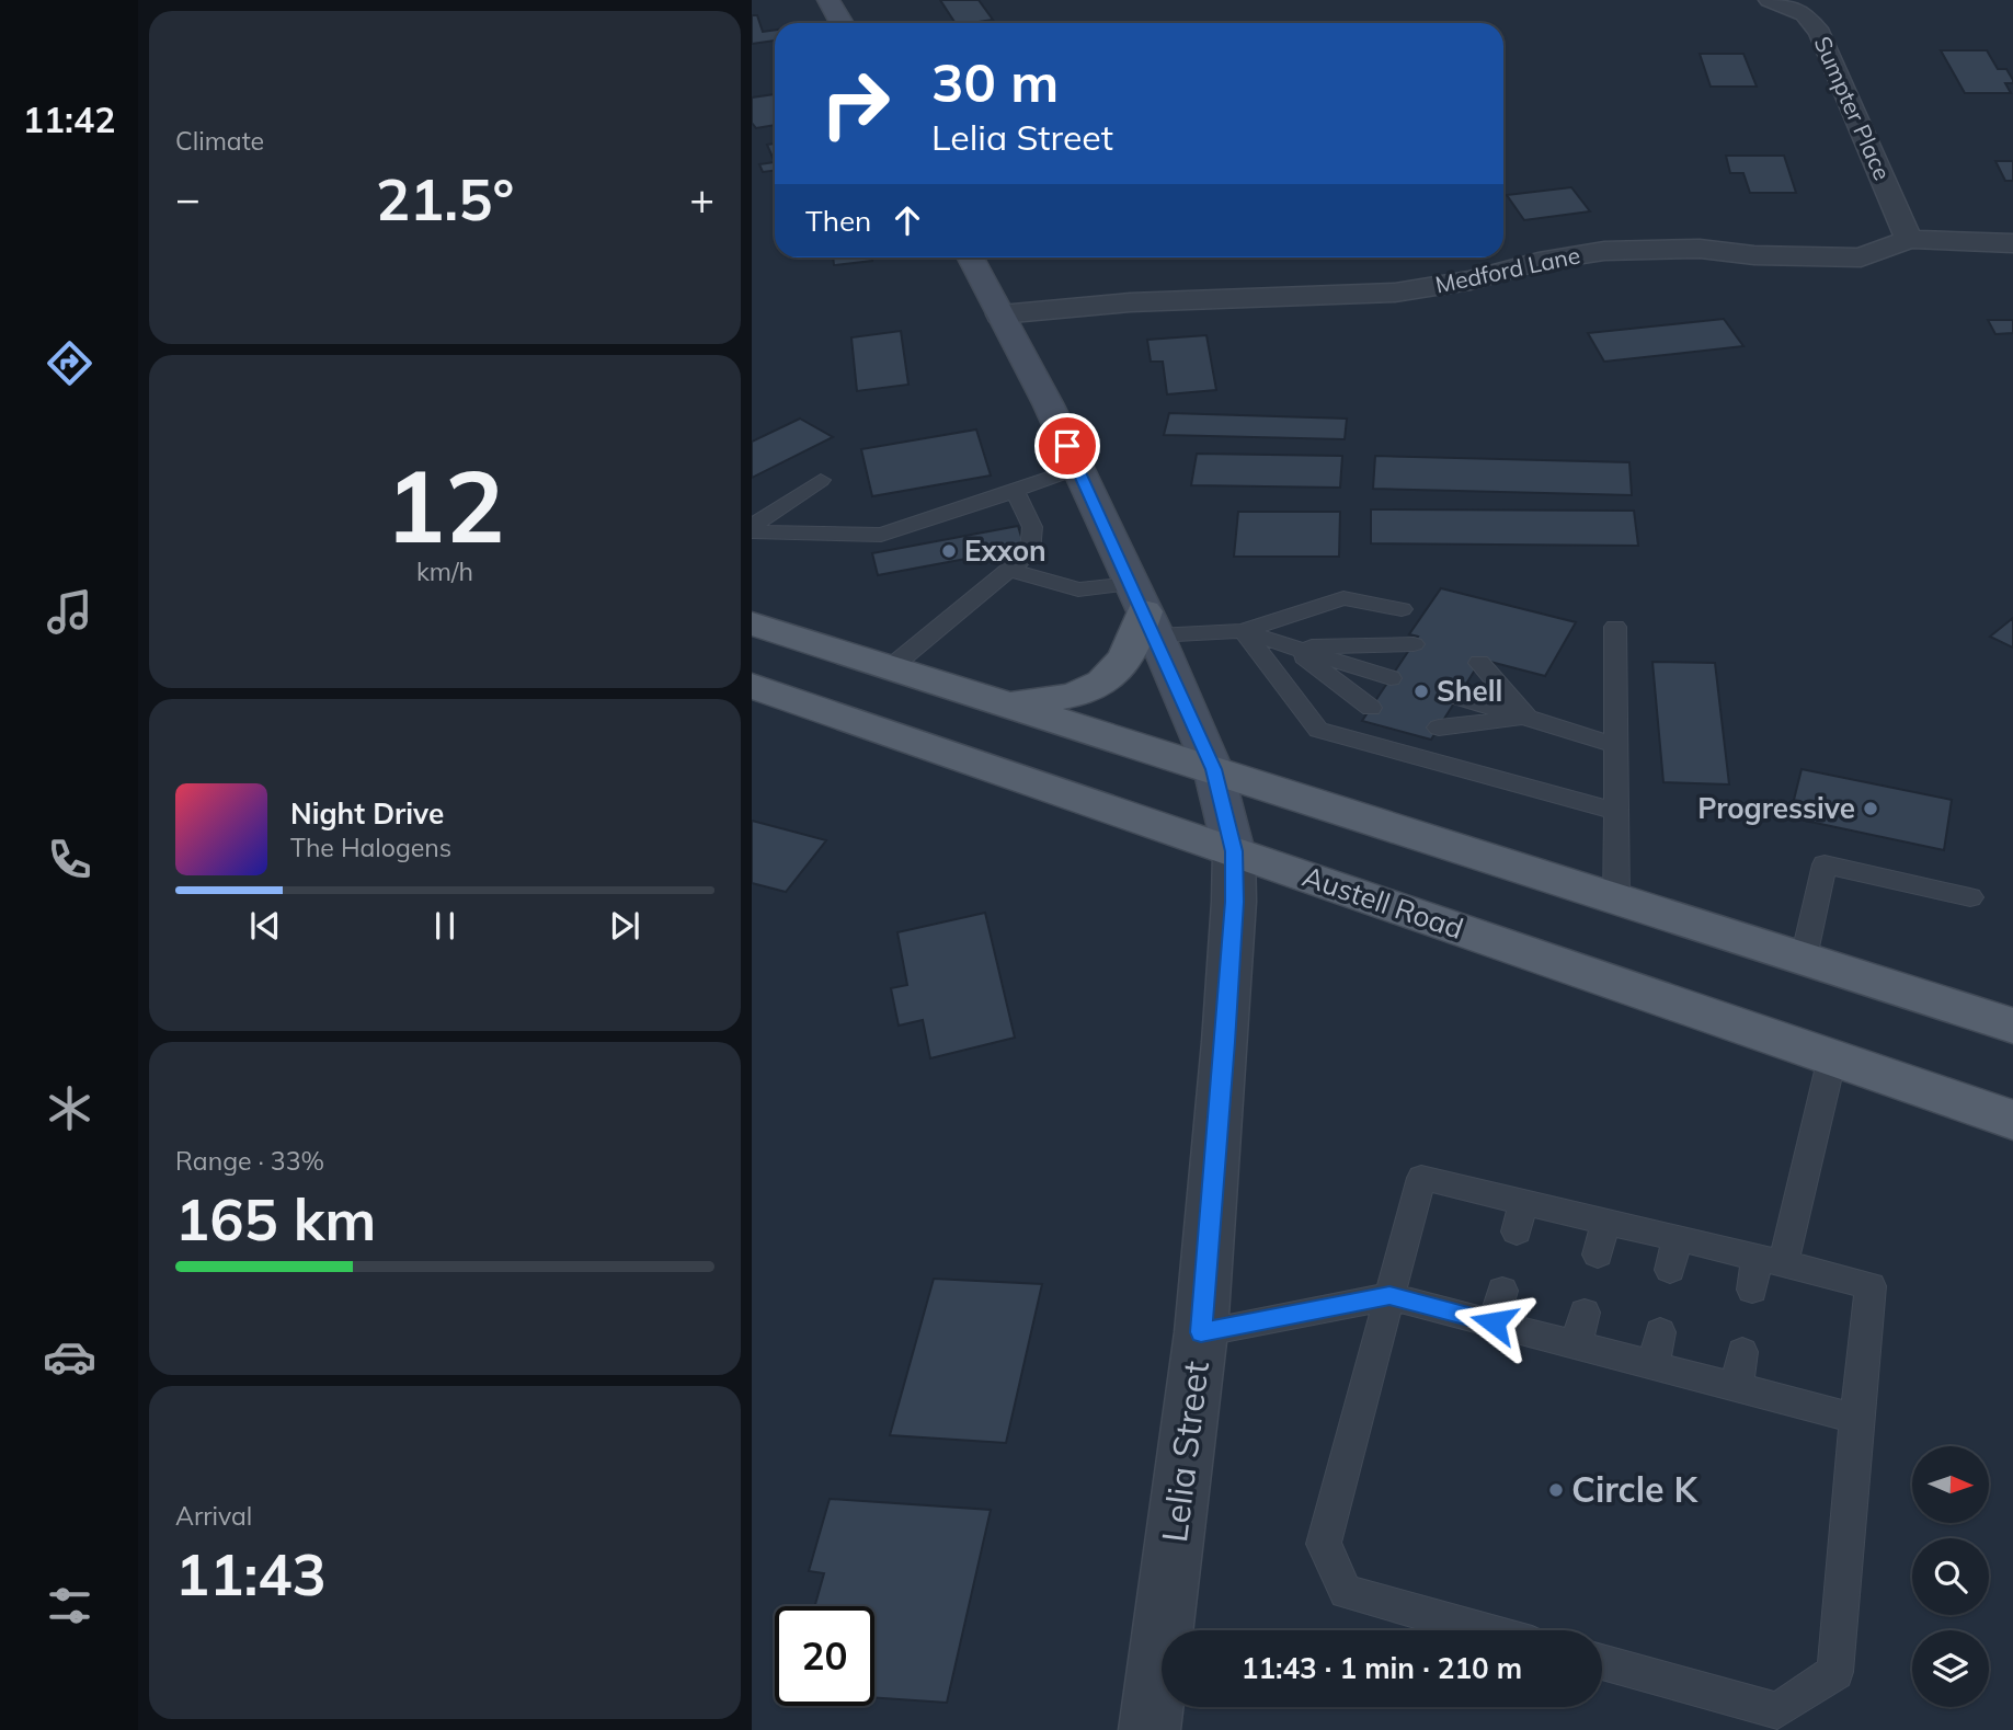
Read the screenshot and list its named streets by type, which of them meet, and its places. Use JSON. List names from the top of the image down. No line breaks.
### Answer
{"streets":{"main road":["Austell Road"],"street":["Sumpter Place","Medford Lane","Lelia Street"]},"crossings":[["Sumpter Place","Medford Lane"],["Austell Road","Lelia Street"]],"places":["Exxon","Shell","Progressive","Circle K"],"north":"right","page":{"tabs":"11:42","tile":["Climate",["12","km/h"],["Range · 33%","165 km"],["Arrival","11:43"]],"turn":["30 m","Lelia Street"],"heat":["−","21.5°","+"],"then":"Then","song":["Night Drive","The Halogens"],"limit":"20","trip":"11:43 · 1 min · 210 m"}}
